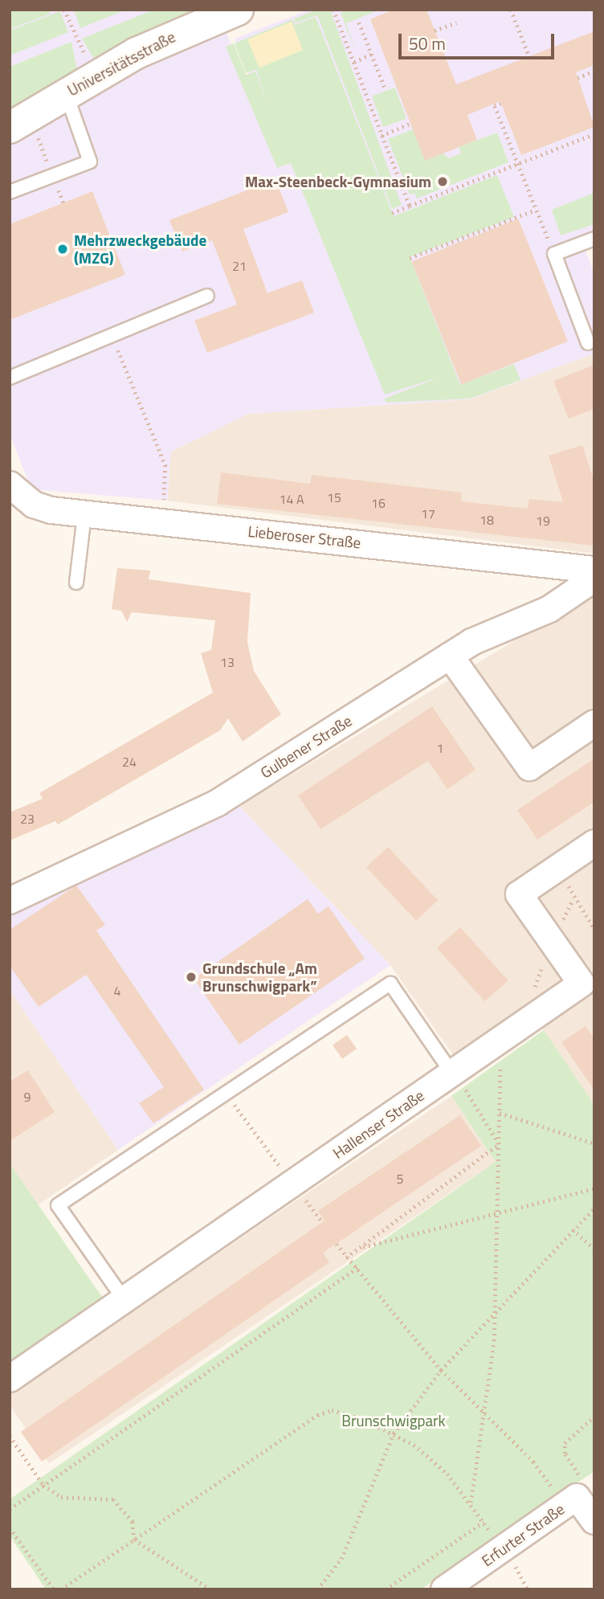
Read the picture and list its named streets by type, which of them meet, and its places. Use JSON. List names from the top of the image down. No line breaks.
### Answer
{"streets":{"street":["Universitätsstraße","Lieberoser Straße","Gulbener Straße","Hallenser Straße","Erfurter Straße"]},"parks":["Brunschwigpark"],"places":["Max-Steenbeck-Gymnasium","Mehrzweckgebäude (MZG)","Grundschule „Am Brunschwigpark”"],"house_numbers":["21","15","14 A","16","17","18","19","13","1","24","23","4","9","5"],"scale_bar":"50 m"}
